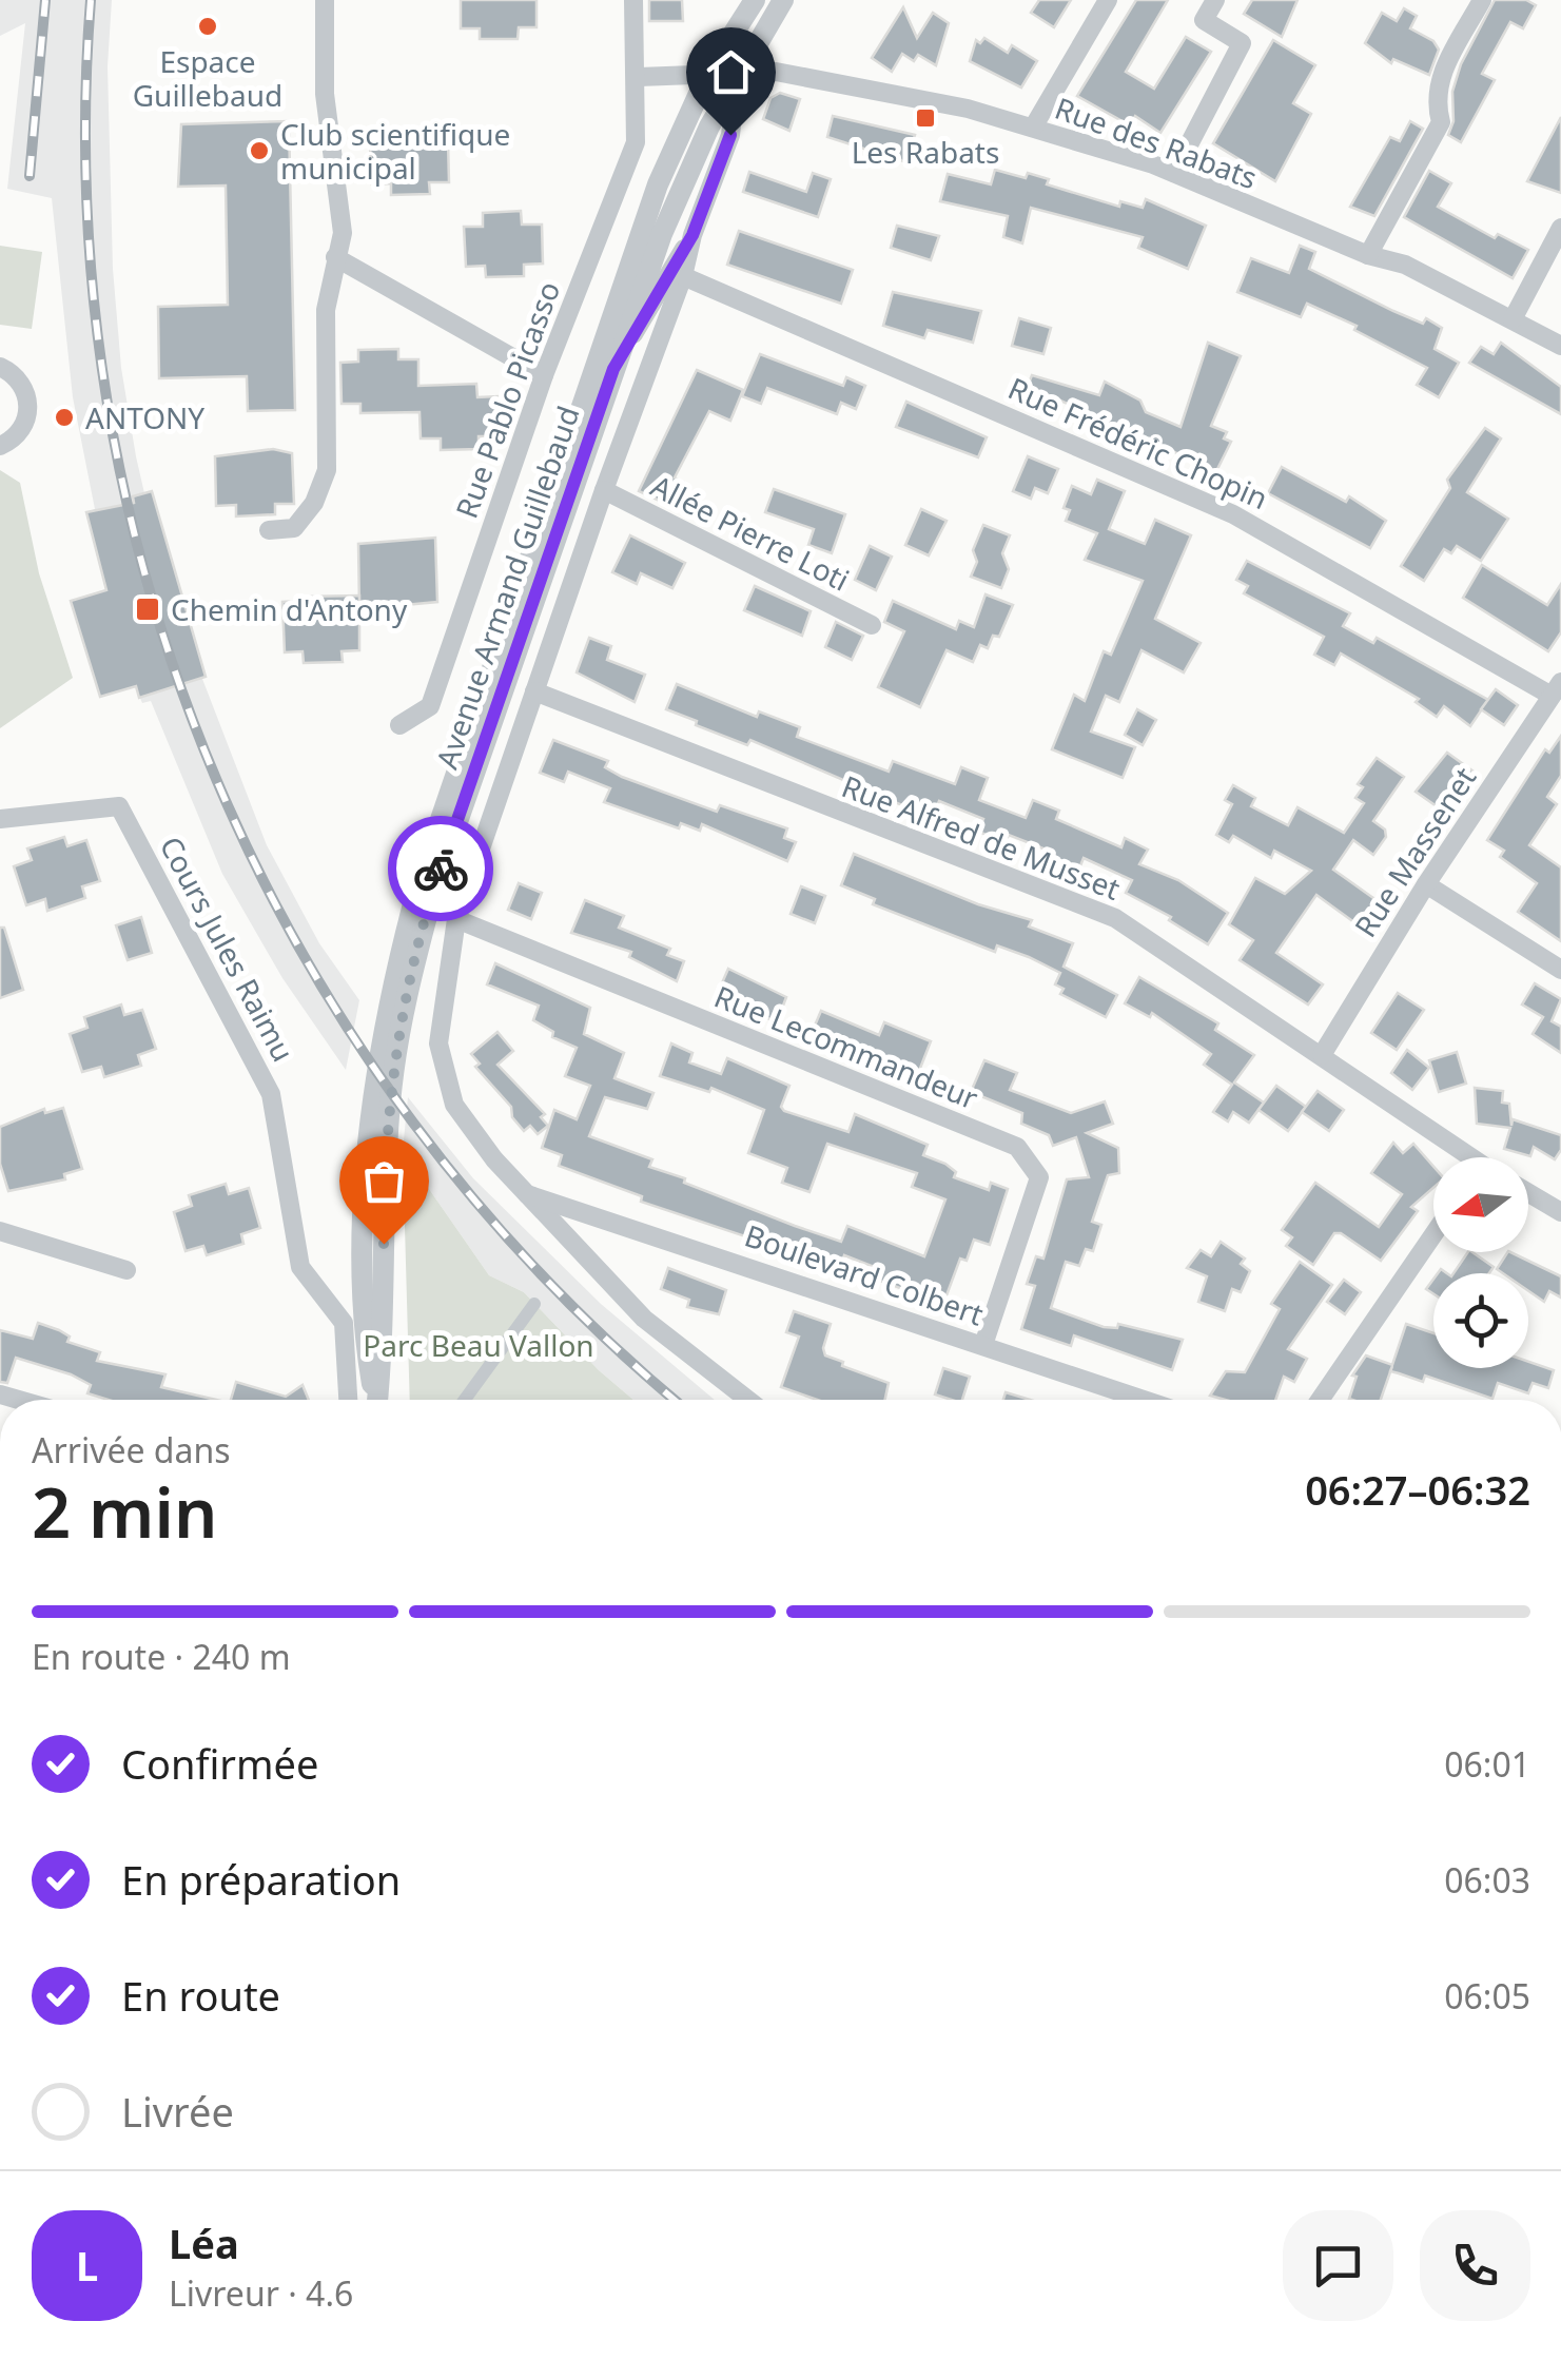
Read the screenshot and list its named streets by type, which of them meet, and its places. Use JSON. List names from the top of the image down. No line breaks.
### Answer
{"streets":{"street":["Rue des Rabats","Rue Pablo Picasso","Rue Frédéric Chopin","Allée Pierre Loti","Avenue Armand Guillebaud","Rue Alfred de Musset","Rue Massenet","Cours Jules Raimu","Rue Lecommandeur","Boulevard Colbert"]},"crossings":[["Rue des Rabats","Rue Pablo Picasso"],["Rue des Rabats","Avenue Armand Guillebaud"],["Rue Frédéric Chopin","Rue Massenet"],["Rue Alfred de Musset","Rue Massenet"],["Rue Lecommandeur","Boulevard Colbert"]],"parks":["Parc Beau Vallon"],"places":{"other":["Espace Guillebaud","Club scientifique municipal","ANTONY"],"transit":["Les Rabats","Chemin d'Antony"]},"north":"left","page":{"heading":["2 min","Arrivée dans","06:27–06:32"],"panel":["Léa","Livreur · 4.6"],"bar":"En route · 240 m","list":[["Confirmée","06:01"],["En préparation","06:03"],["En route","06:05"],"Livrée"],"round":"L"}}
